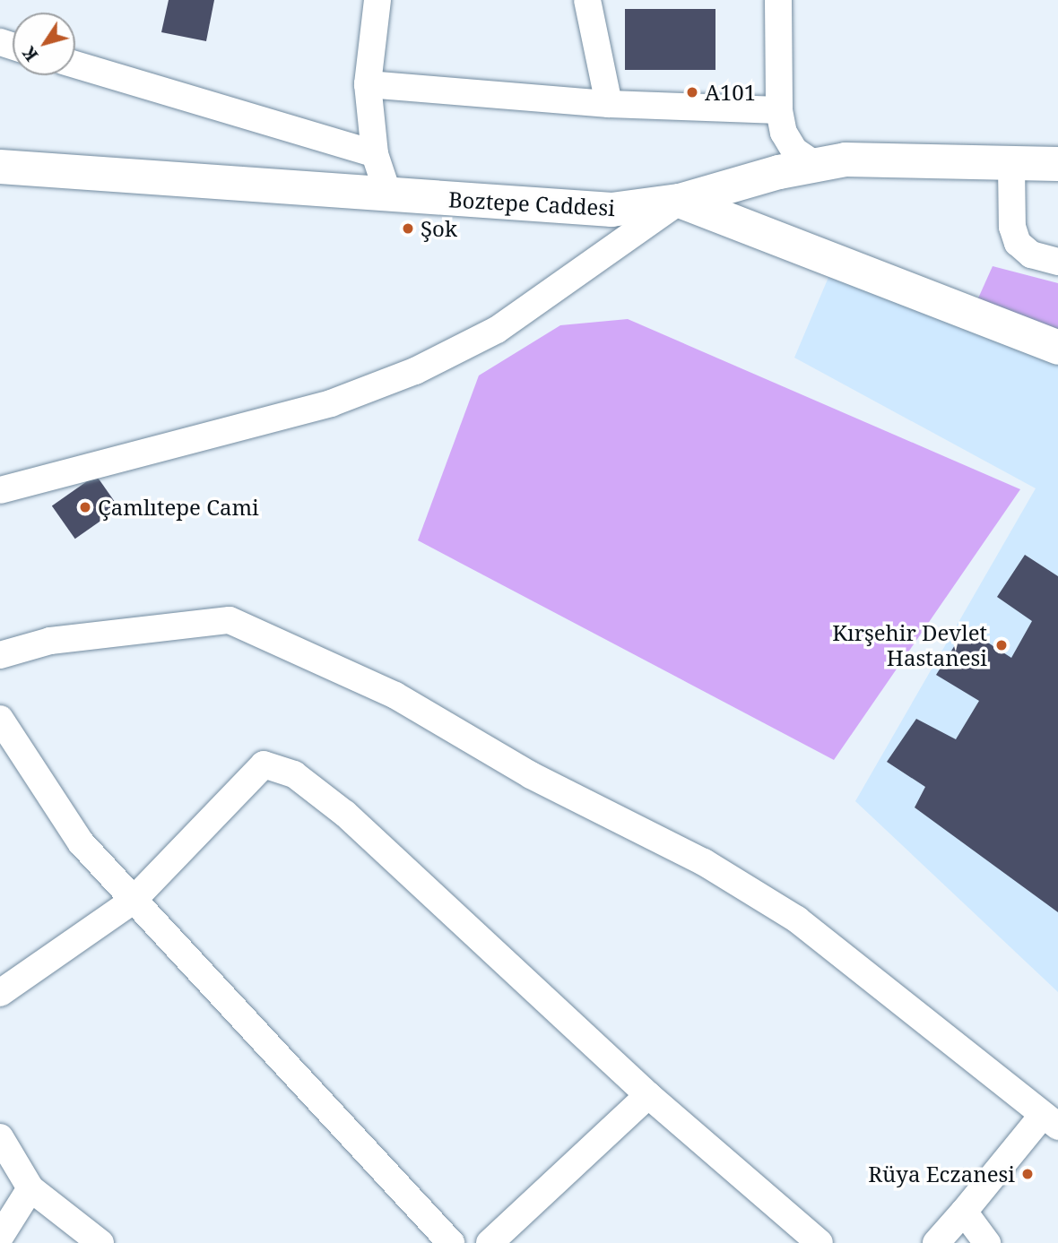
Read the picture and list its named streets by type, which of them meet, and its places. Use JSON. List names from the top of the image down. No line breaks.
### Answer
{"streets":{"main road":["Boztepe Caddesi"]},"places":["A101","Şok","Çamlıtepe Cami","Kırşehir Devlet Hastanesi","Rüya Eczanesi"],"north":"bottom left"}
